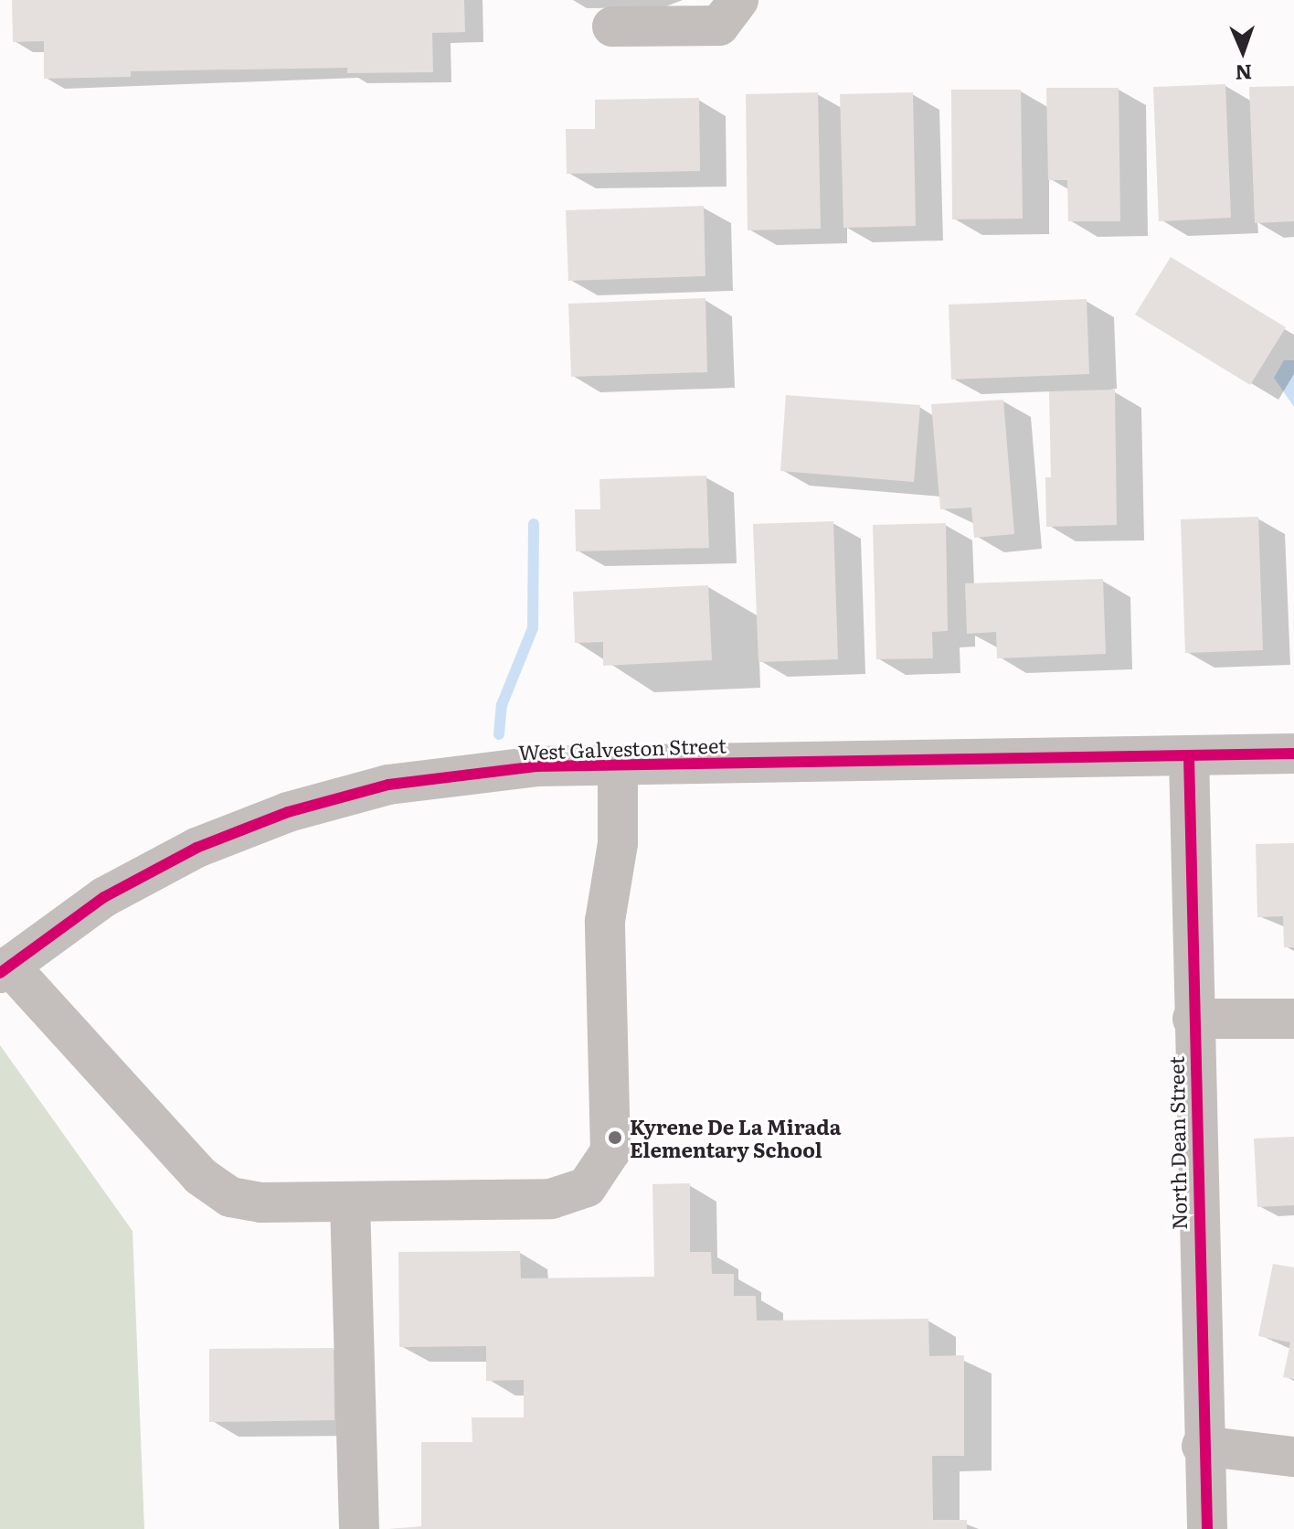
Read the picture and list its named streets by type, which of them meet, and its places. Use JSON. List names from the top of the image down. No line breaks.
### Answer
{"streets":{"street":["West Galveston Street","North Dean Street"]},"crossings":[["West Galveston Street","North Dean Street"]],"places":["Kyrene De La Mirada Elementary School"],"north":"bottom"}
